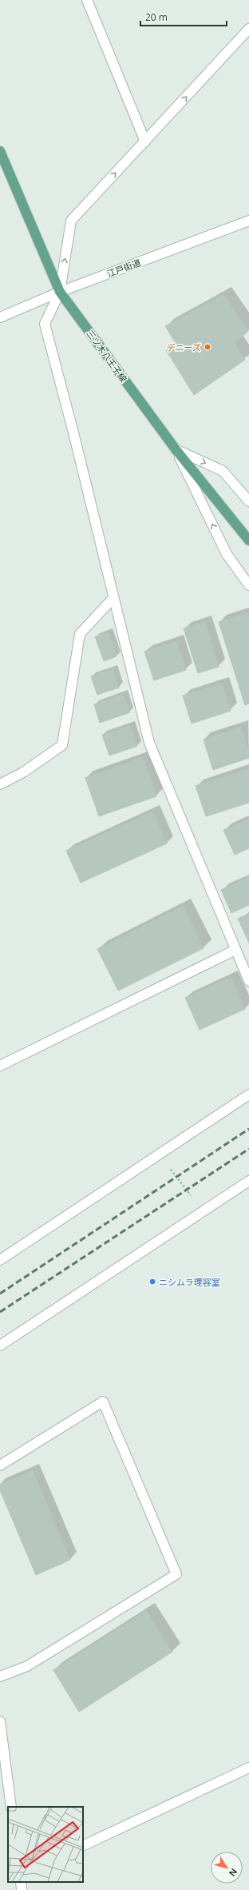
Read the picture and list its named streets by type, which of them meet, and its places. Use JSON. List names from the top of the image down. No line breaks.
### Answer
{"streets":{"main road":["三ツ木八王子線"],"street":["江戸街道"]},"crossings":[["江戸街道","三ツ木八王子線"]],"places":["デニーズ","ニシムラ理容室"],"scale_bar":"20 m","north":"bottom right"}
